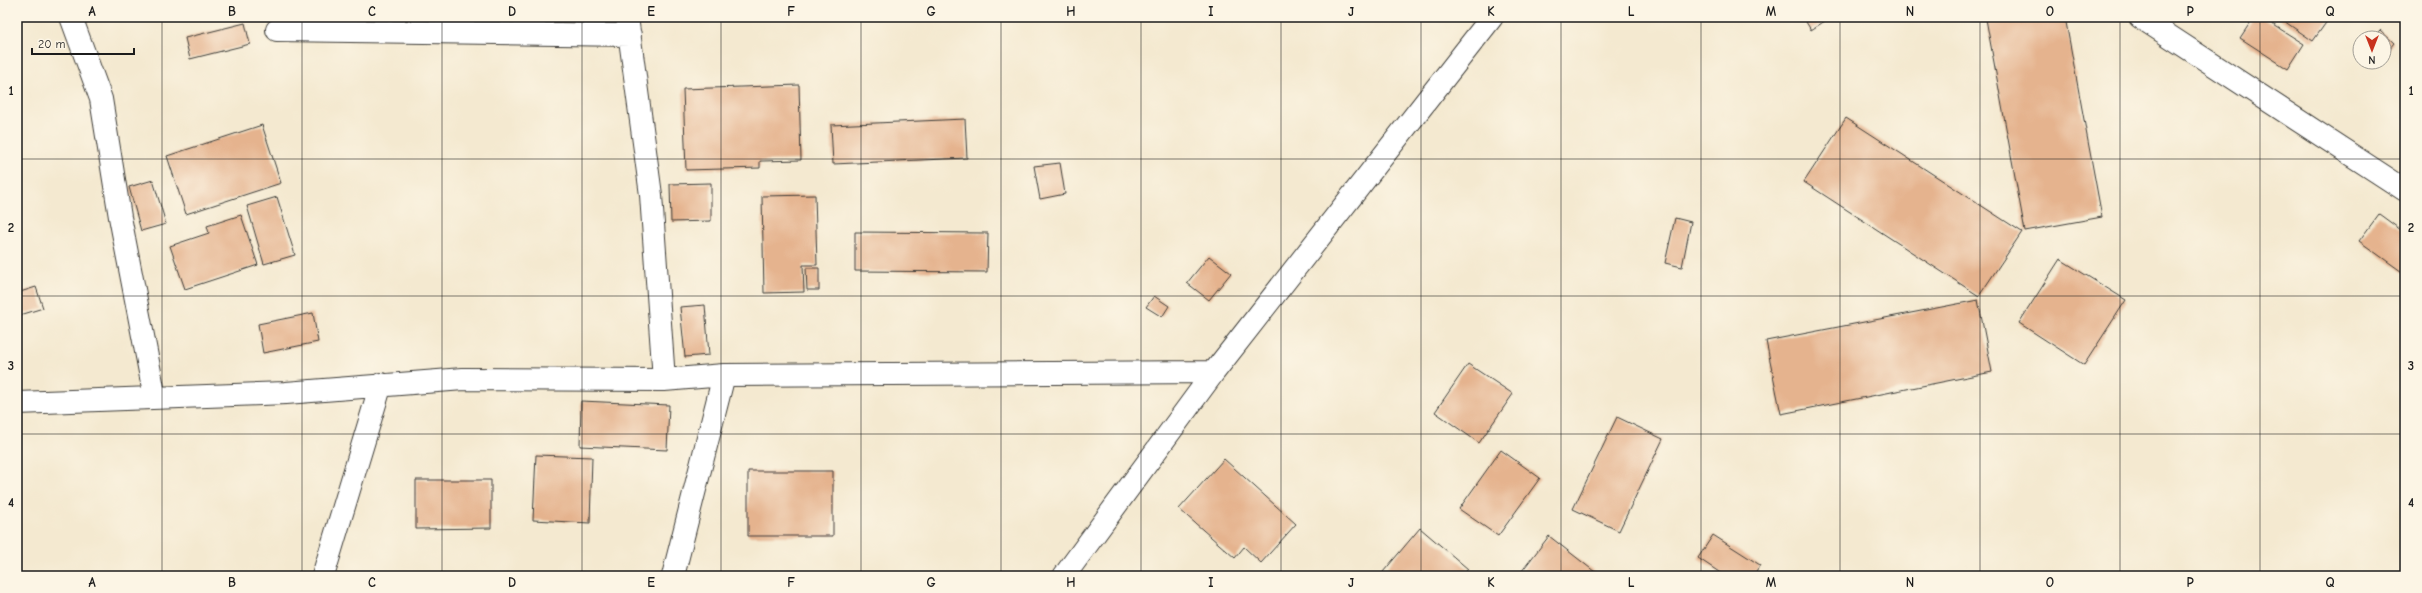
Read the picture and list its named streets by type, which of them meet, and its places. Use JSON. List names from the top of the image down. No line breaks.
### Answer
{"scale_bar":"20 m","north":"bottom","grid":{"columns":["A","B","C","D","E","F","G","H","I","J","K","L","M","N","O","P","Q"],"rows":["1","2","3","4"]}}
